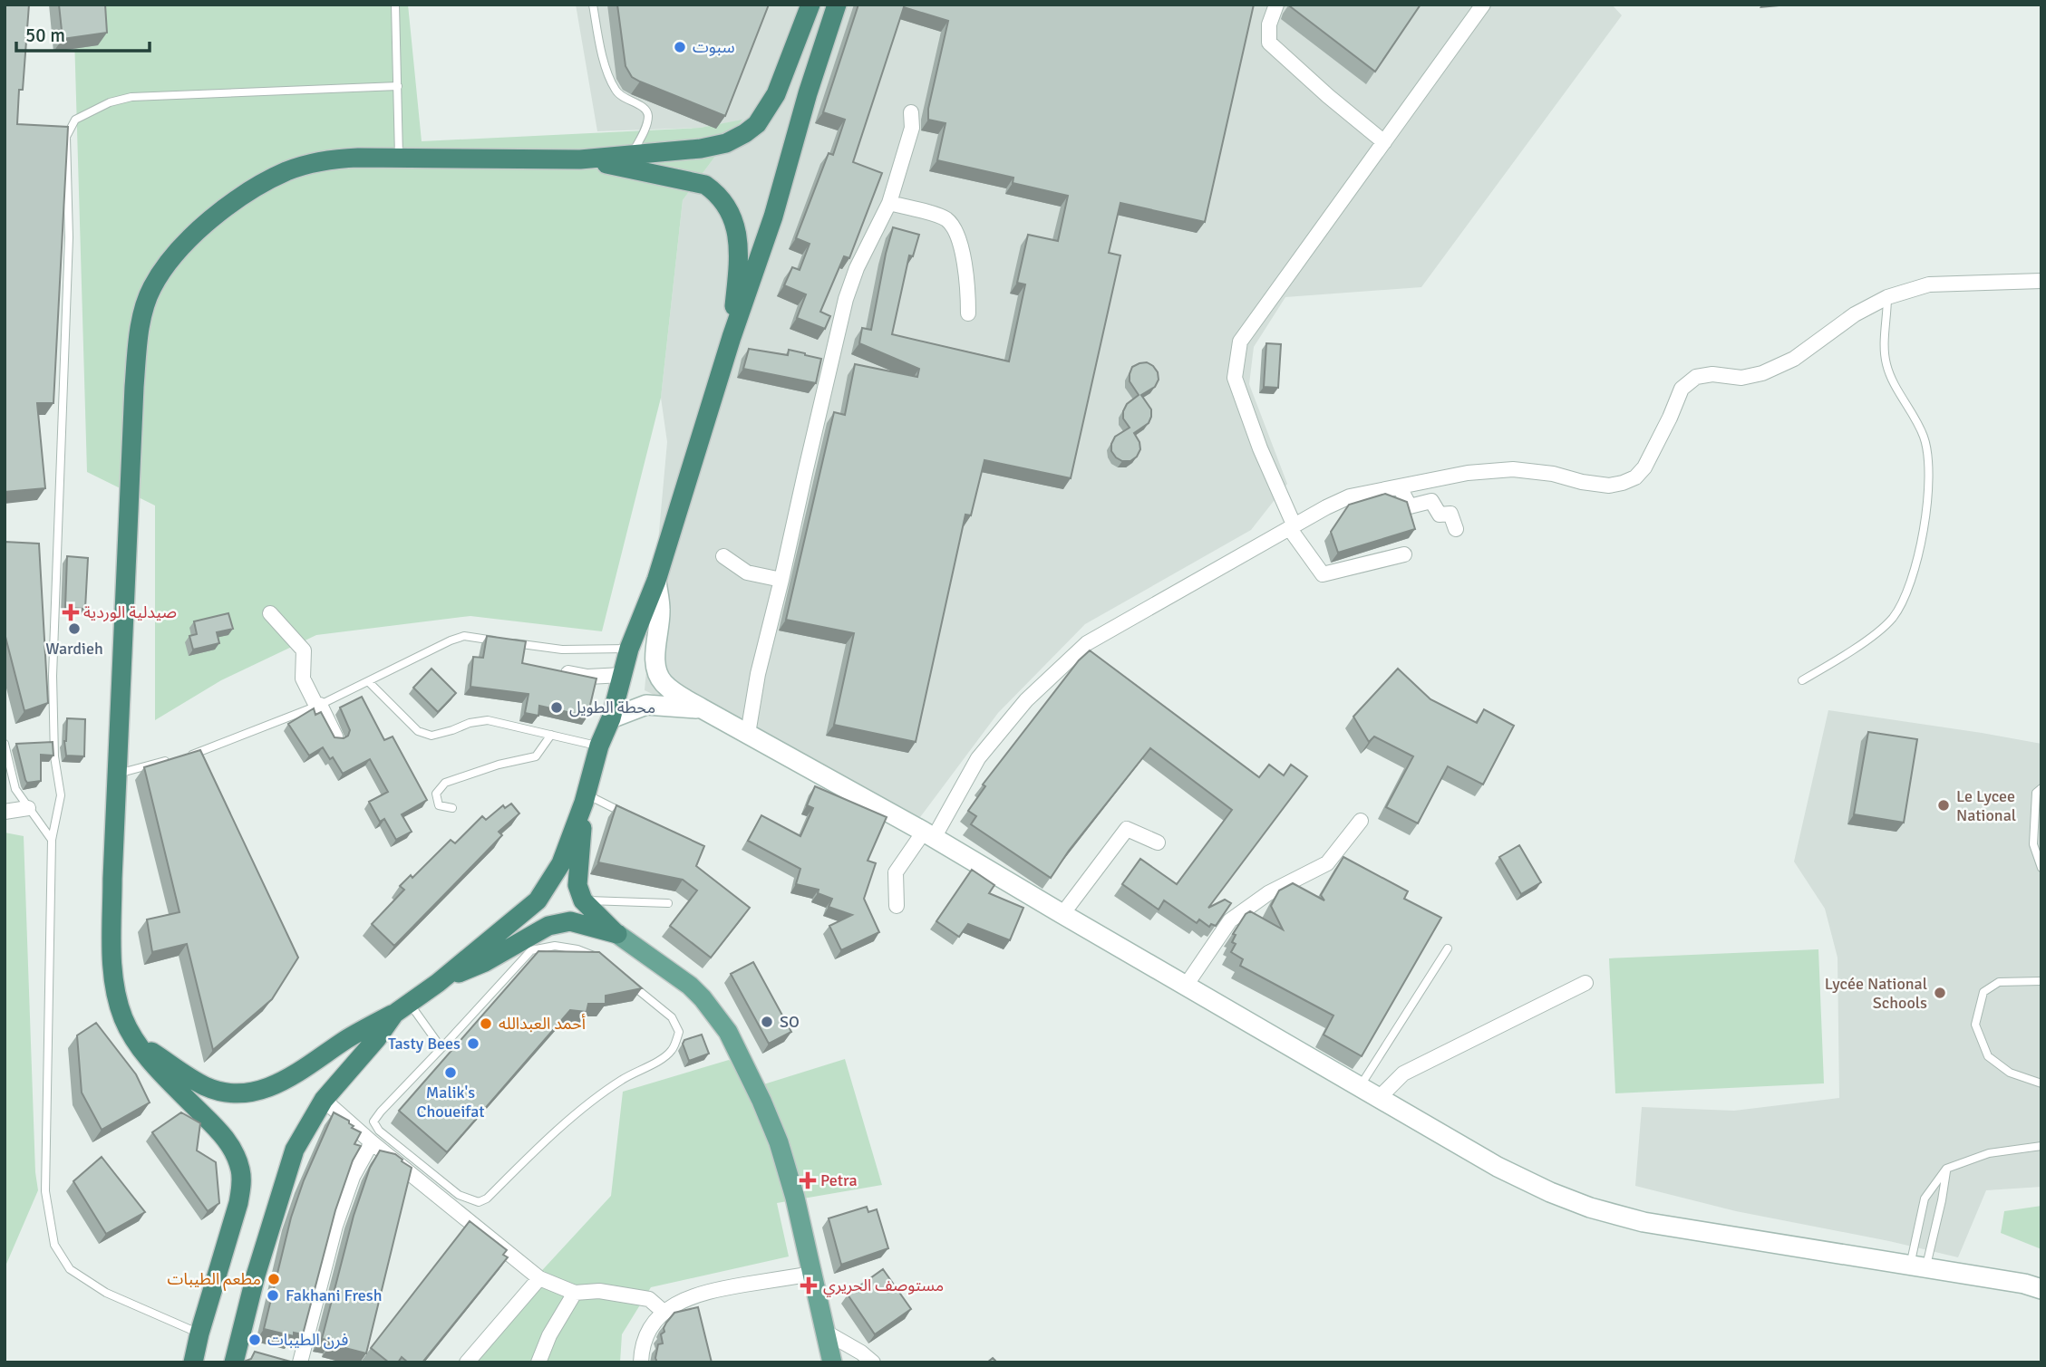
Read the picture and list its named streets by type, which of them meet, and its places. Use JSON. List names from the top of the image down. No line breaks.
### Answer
{"places":{"other":["سبوت","Wardieh","محطة الطويل","Le Lycee National","Lycée National Schools","SO","أحمد العبدالله","Tasty Bees","Malik's Choueifat","مطعم الطيبات","Fakhani Fresh","فرن الطيبات"],"health":["صيدلية الوردية","Petra","مستوصف الحريري"]},"scale_bar":"50 m"}
